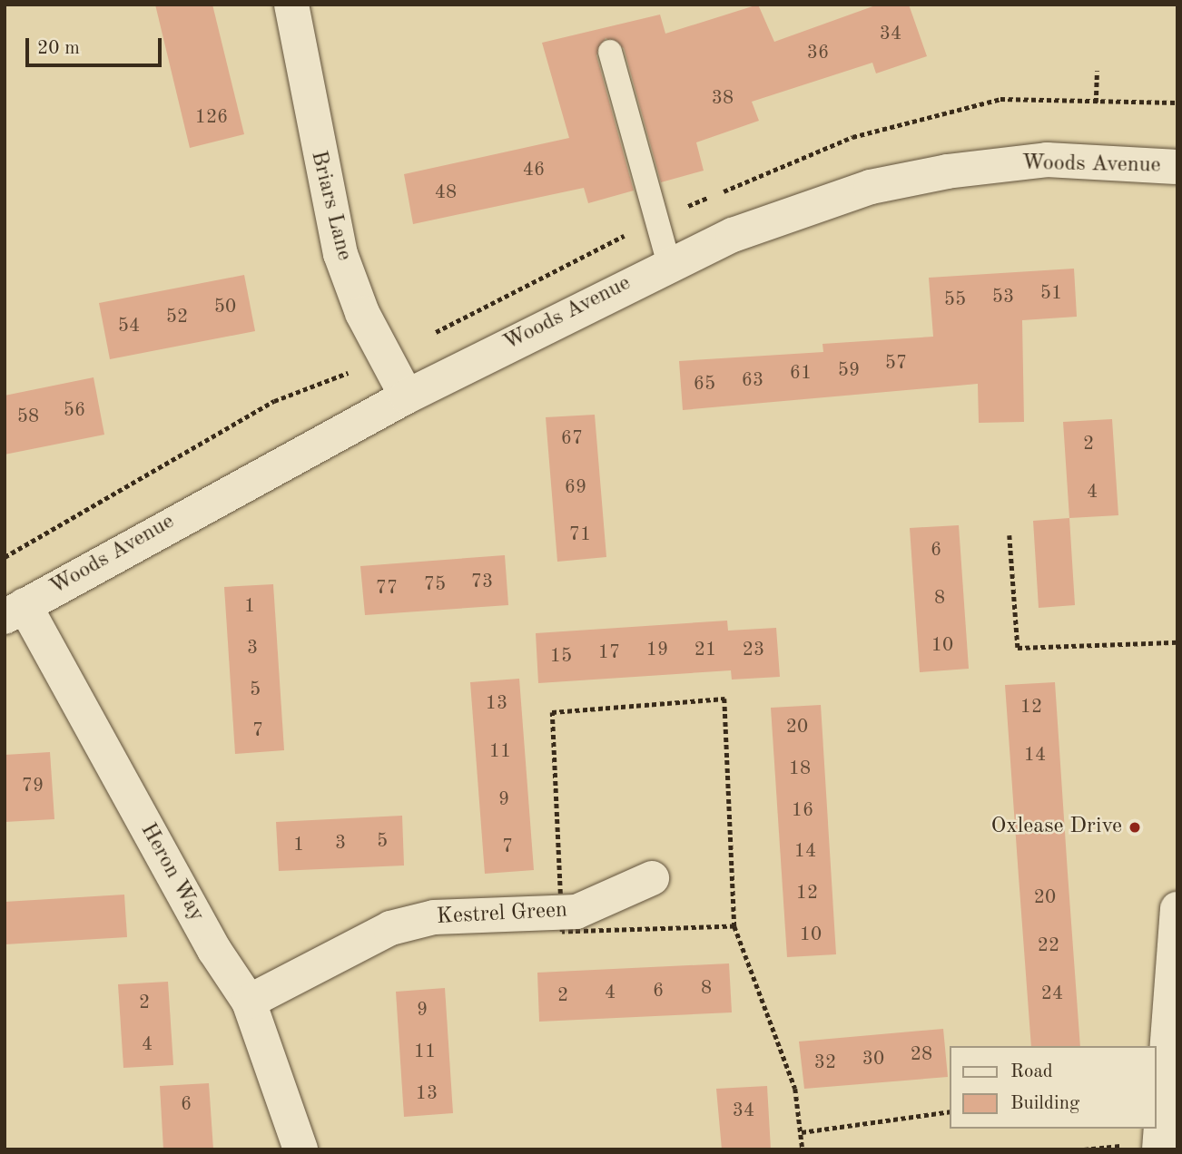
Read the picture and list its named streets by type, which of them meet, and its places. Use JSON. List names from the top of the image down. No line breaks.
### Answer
{"streets":{"street":["Woods Avenue","Briars Lane","Heron Way","Kestrel Green"]},"crossings":[["Woods Avenue","Briars Lane"],["Woods Avenue","Heron Way"],["Heron Way","Kestrel Green"]],"places":["Oxlease Drive"],"house_numbers":["34","36","38","126","46","48","51","53","55","50","52","54","57","59","61","63","65","56","58","67","2","69","4","71","6","73","75","77","8","1","10","3","19","21","23","17","15","5","13","12","20","7","11","14","18","79","9","16","5","3","1","7","14","12","20","10","22","8","6","4","24","2","2","9","4","11","28","30","32","13","6","34"],"legend":["Road","Building"],"scale_bar":"20 m"}
